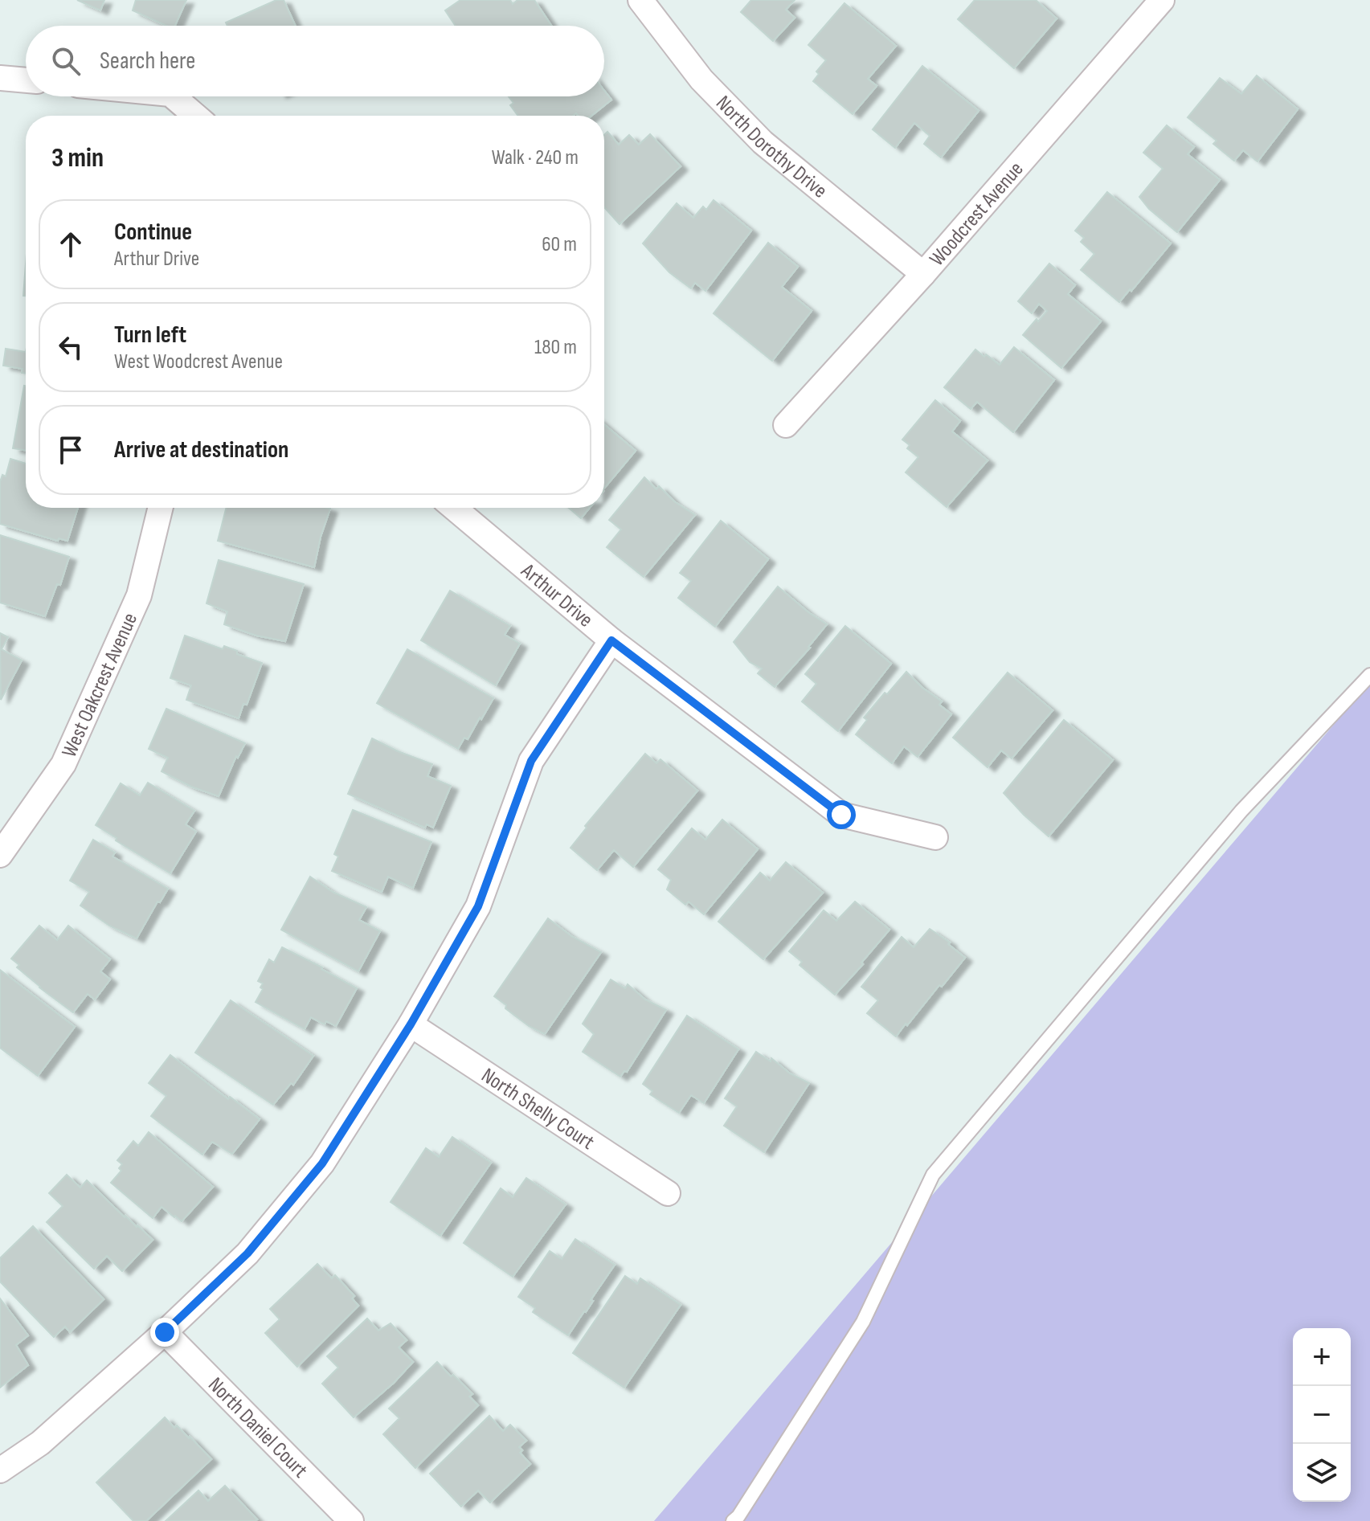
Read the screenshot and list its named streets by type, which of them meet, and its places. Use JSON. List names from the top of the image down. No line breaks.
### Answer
{"streets":{"street":["North Dorothy Drive","Woodcrest Avenue","Arthur Drive","West Oakcrest Avenue","North Shelly Court","North Daniel Court"]},"crossings":[["North Dorothy Drive","Woodcrest Avenue"]],"page":{"search":"Search here","heading":["3 min","Walk · 240 m"],"list":[["Continue","Arthur Drive","60 m"],["Turn left","West Woodcrest Avenue","180 m"],"Arrive at destination"],"map_buttons":["+","−"]}}
